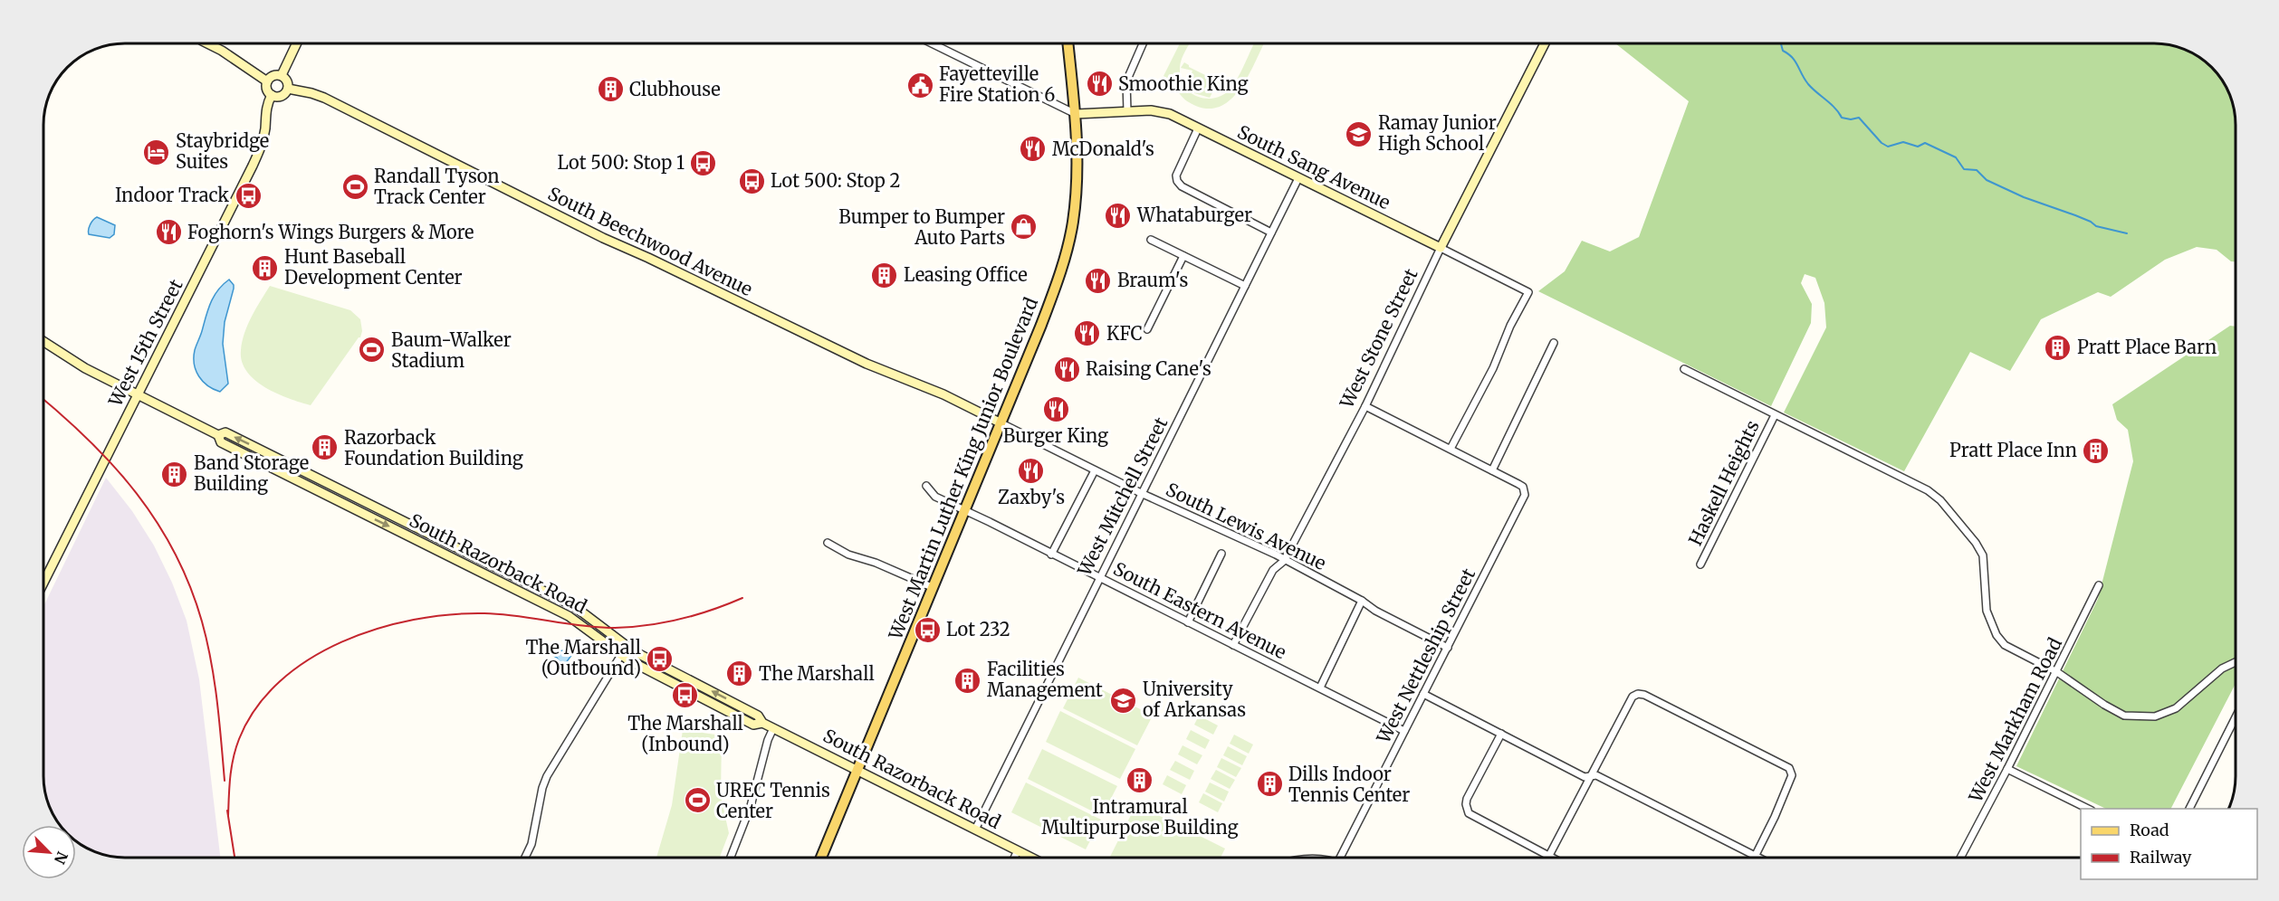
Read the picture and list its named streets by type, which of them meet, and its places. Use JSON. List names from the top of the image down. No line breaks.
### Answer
{"streets":{"main road":["South Sang Avenue","South Beechwood Avenue","West Stone Street","West 15th Street","West Martin Luther King Junior Boulevard","South Razorback Road"],"street":["Haskell Heights","West Mitchell Street","South Lewis Avenue","South Eastern Avenue","West Nettleship Street","West Markham Road"]},"crossings":[["South Sang Avenue","West Stone Street"],["South Sang Avenue","West Martin Luther King Junior Boulevard"],["South Sang Avenue","West Mitchell Street"],["South Beechwood Avenue","West 15th Street"],["South Beechwood Avenue","West Martin Luther King Junior Boulevard"],["South Beechwood Avenue","South Lewis Avenue"],["West Stone Street","South Lewis Avenue"],["West Stone Street","South Eastern Avenue"],["West 15th Street","South Razorback Road"],["West Martin Luther King Junior Boulevard","South Lewis Avenue"],["West Martin Luther King Junior Boulevard","South Razorback Road"],["West Martin Luther King Junior Boulevard","South Eastern Avenue"],["West Mitchell Street","South Lewis Avenue"],["West Mitchell Street","South Razorback Road"],["West Mitchell Street","South Eastern Avenue"],["South Lewis Avenue","West Nettleship Street"],["South Eastern Avenue","West Nettleship Street"]],"places":{"restaurant":["Smoothie King","McDonald's","Whataburger","Foghorn's Wings Burgers & More","Braum's","KFC","Raising Cane's","Burger King","Zaxby's"],"public building":["Fayetteville Fire Station 6"],"building":["Clubhouse","Hunt Baseball Development Center","Leasing Office","Pratt Place Barn","Razorback Foundation Building","Pratt Place Inn","Band Storage Building","The Marshall","Facilities Management","Intramural Multipurpose Building","Dills Indoor Tennis Center"],"school or university":["Ramay Junior High School","University of Arkansas"],"hotel":["Staybridge Suites"],"bus stop":["Lot 500: Stop 1","Lot 500: Stop 2","Indoor Track","Lot 232","The Marshall (Outbound)","The Marshall (Inbound)"],"sports":["Randall Tyson Track Center","Baum-Walker Stadium","UREC Tennis Center"],"shop":["Bumper to Bumper Auto Parts"]},"legend":["Road","Railway"],"north":"bottom right"}
